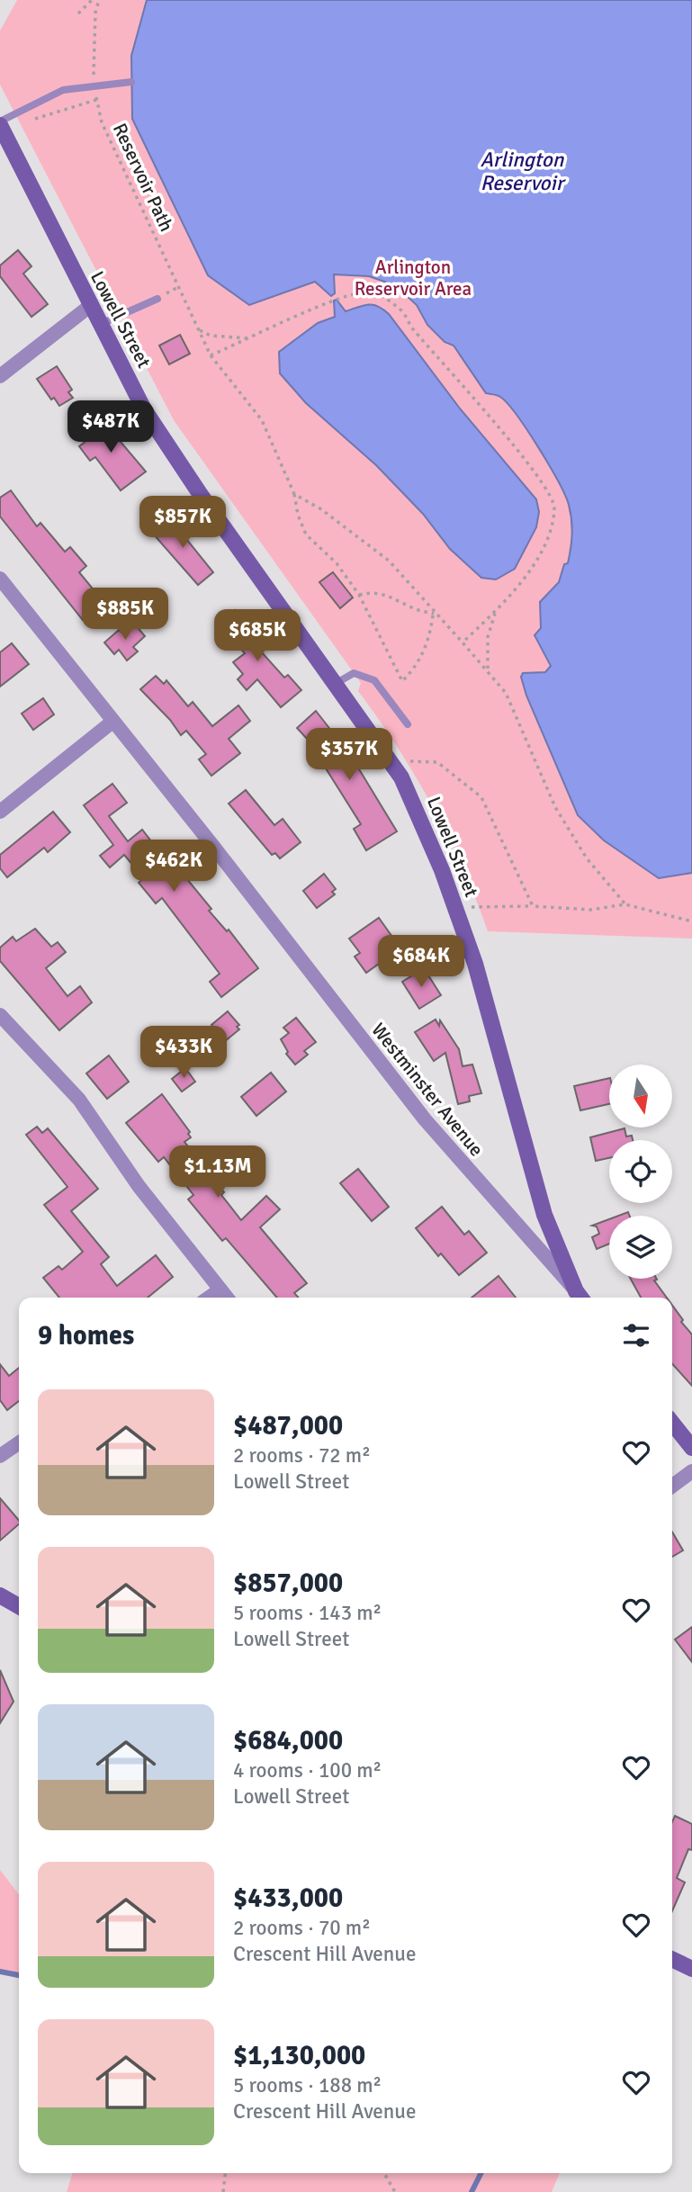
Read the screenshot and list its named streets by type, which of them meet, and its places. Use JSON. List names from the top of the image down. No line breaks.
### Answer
{"streets":{"main road":["Lowell Street"],"street":["Westminster Avenue"],"path":["Reservoir Path"]},"crossings":[["Lowell Street","Westminster Avenue"]],"water":["Arlington Reservoir"],"parks":["Arlington Reservoir Area"],"north":"bottom","page":{"price":["$487K","$857K","$885K","$685K","$357K","$462K","$684K","$433K","$1.13M"],"heading":"9 homes","list":[{"name":"$487,000","note":"2 rooms · 72 m² · Lowell Street"},{"name":"$857,000","note":"5 rooms · 143 m² · Lowell Street"},{"name":"$684,000","note":"4 rooms · 100 m² · Lowell Street"},{"name":"$433,000","note":"2 rooms · 70 m² · Crescent Hill Avenue"},{"name":"$1,130,000","note":"5 rooms · 188 m² · Crescent Hill Avenue"}]}}
